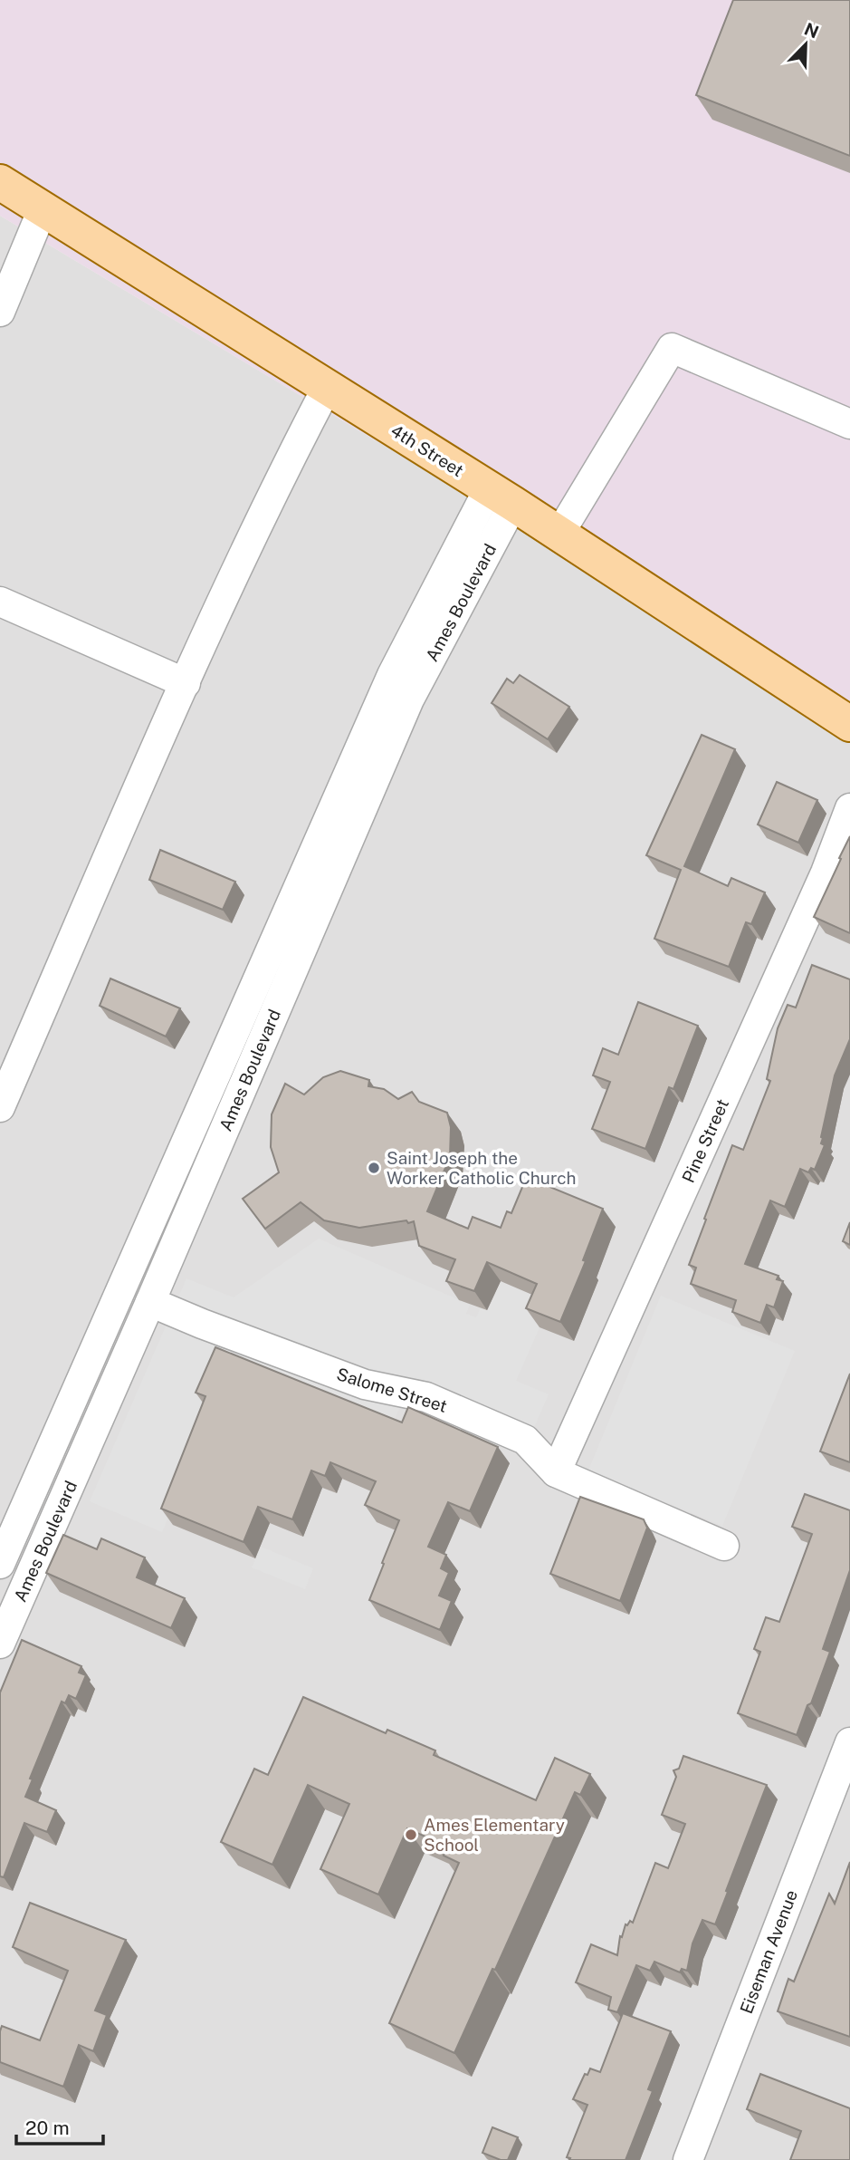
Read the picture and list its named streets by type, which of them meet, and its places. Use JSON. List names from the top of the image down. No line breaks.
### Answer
{"streets":{"main road":["4th Street"],"street":["Ames Boulevard","Pine Street","Salome Street","Eiseman Avenue"]},"crossings":[["4th Street","Ames Boulevard"],["Ames Boulevard","Salome Street"],["Pine Street","Salome Street"]],"places":["Saint Joseph the Worker Catholic Church","Ames Elementary School"],"scale_bar":"20 m","north":"top right"}
